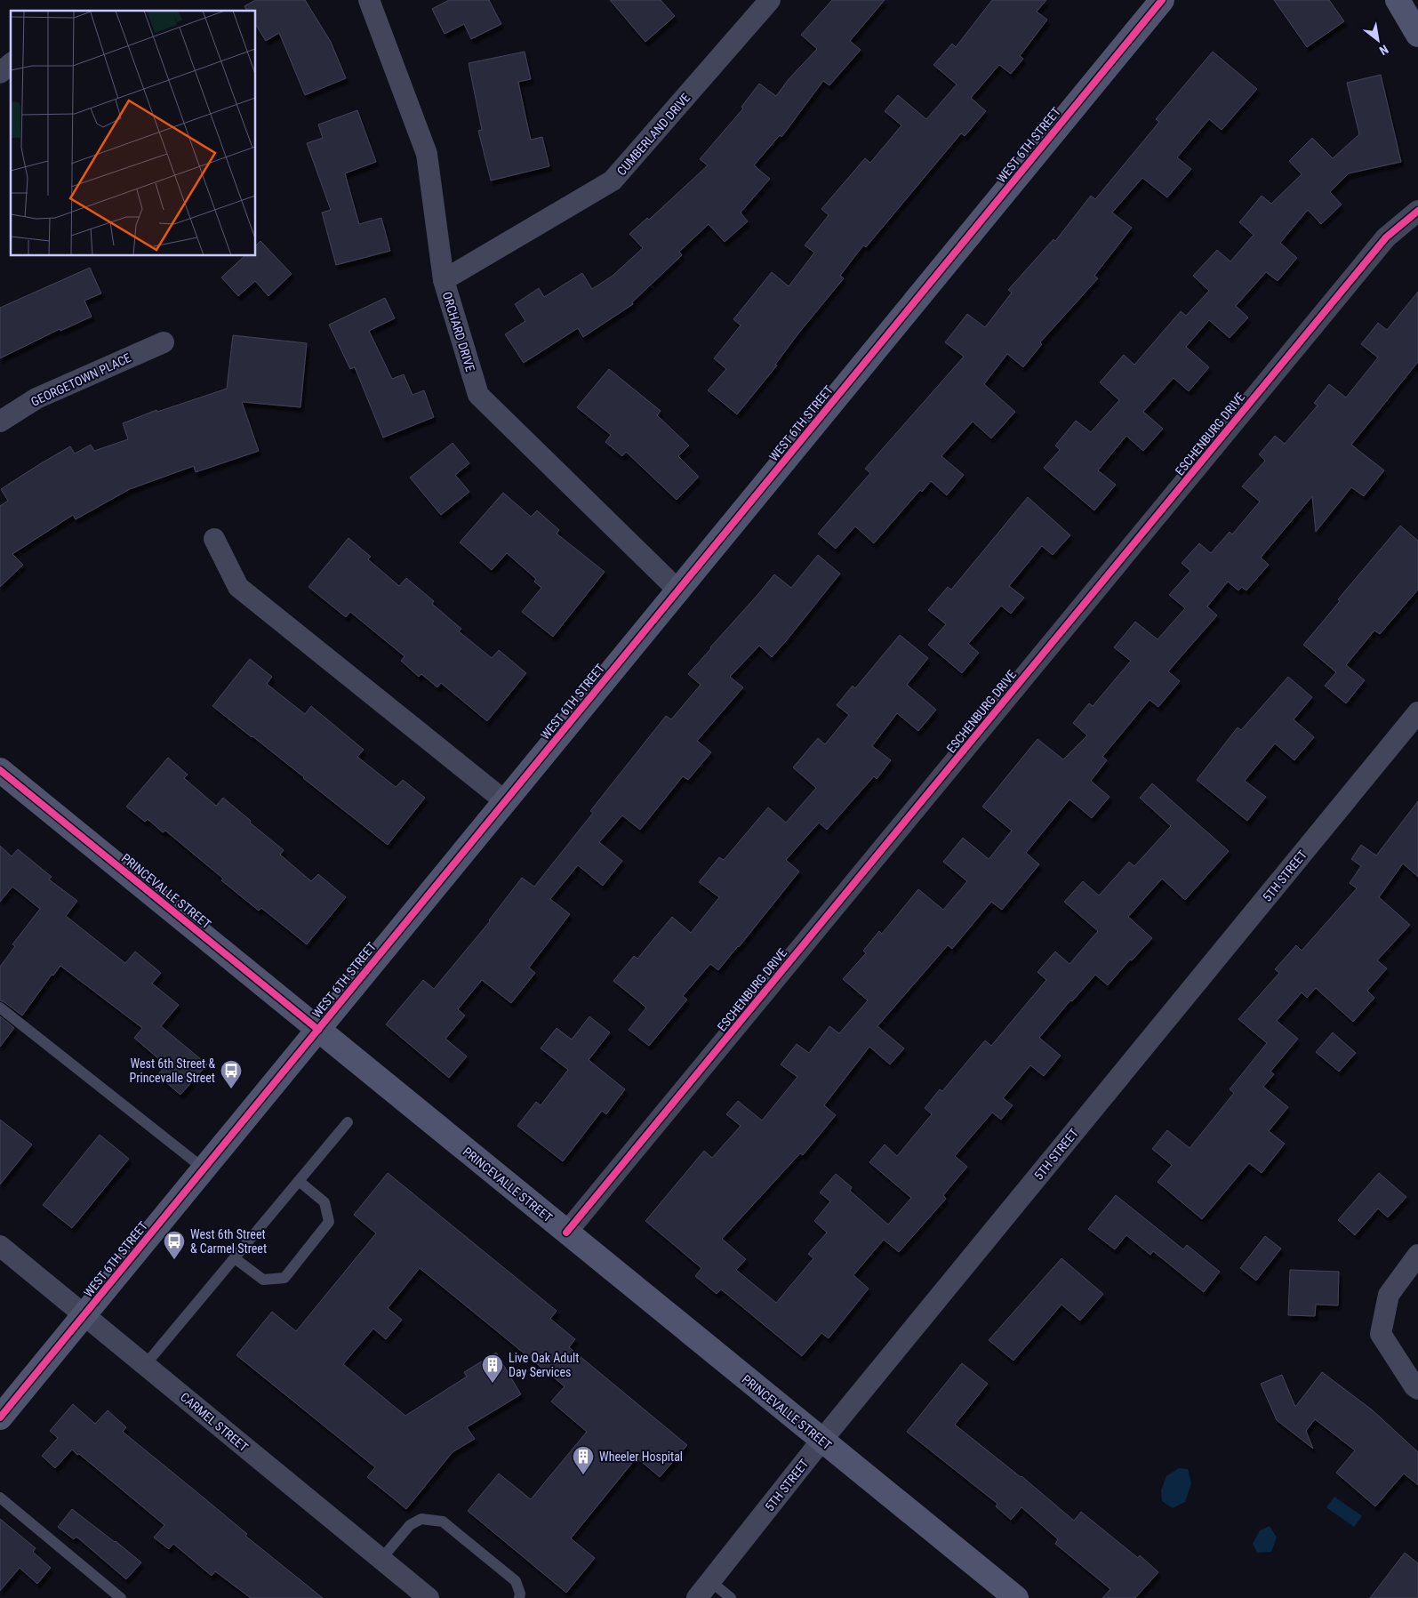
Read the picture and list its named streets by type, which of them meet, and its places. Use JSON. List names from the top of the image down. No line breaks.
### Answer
{"streets":{"street":["CUMBERLAND DRIVE","WEST 6TH STREET","ORCHARD DRIVE","GEORGETOWN PLACE","ESCHENBURG DRIVE","5TH STREET","PRINCEVALLE STREET","CARMEL STREET"]},"crossings":[["CUMBERLAND DRIVE","ORCHARD DRIVE"],["WEST 6TH STREET","ORCHARD DRIVE"],["WEST 6TH STREET","PRINCEVALLE STREET"],["WEST 6TH STREET","CARMEL STREET"],["ESCHENBURG DRIVE","PRINCEVALLE STREET"],["5TH STREET","PRINCEVALLE STREET"]],"places":{"bus stop":["West 6th Street & Princevalle Street","West 6th Street & Carmel Street"],"building":["Live Oak Adult Day Services","Wheeler Hospital"]},"north":"bottom right"}
